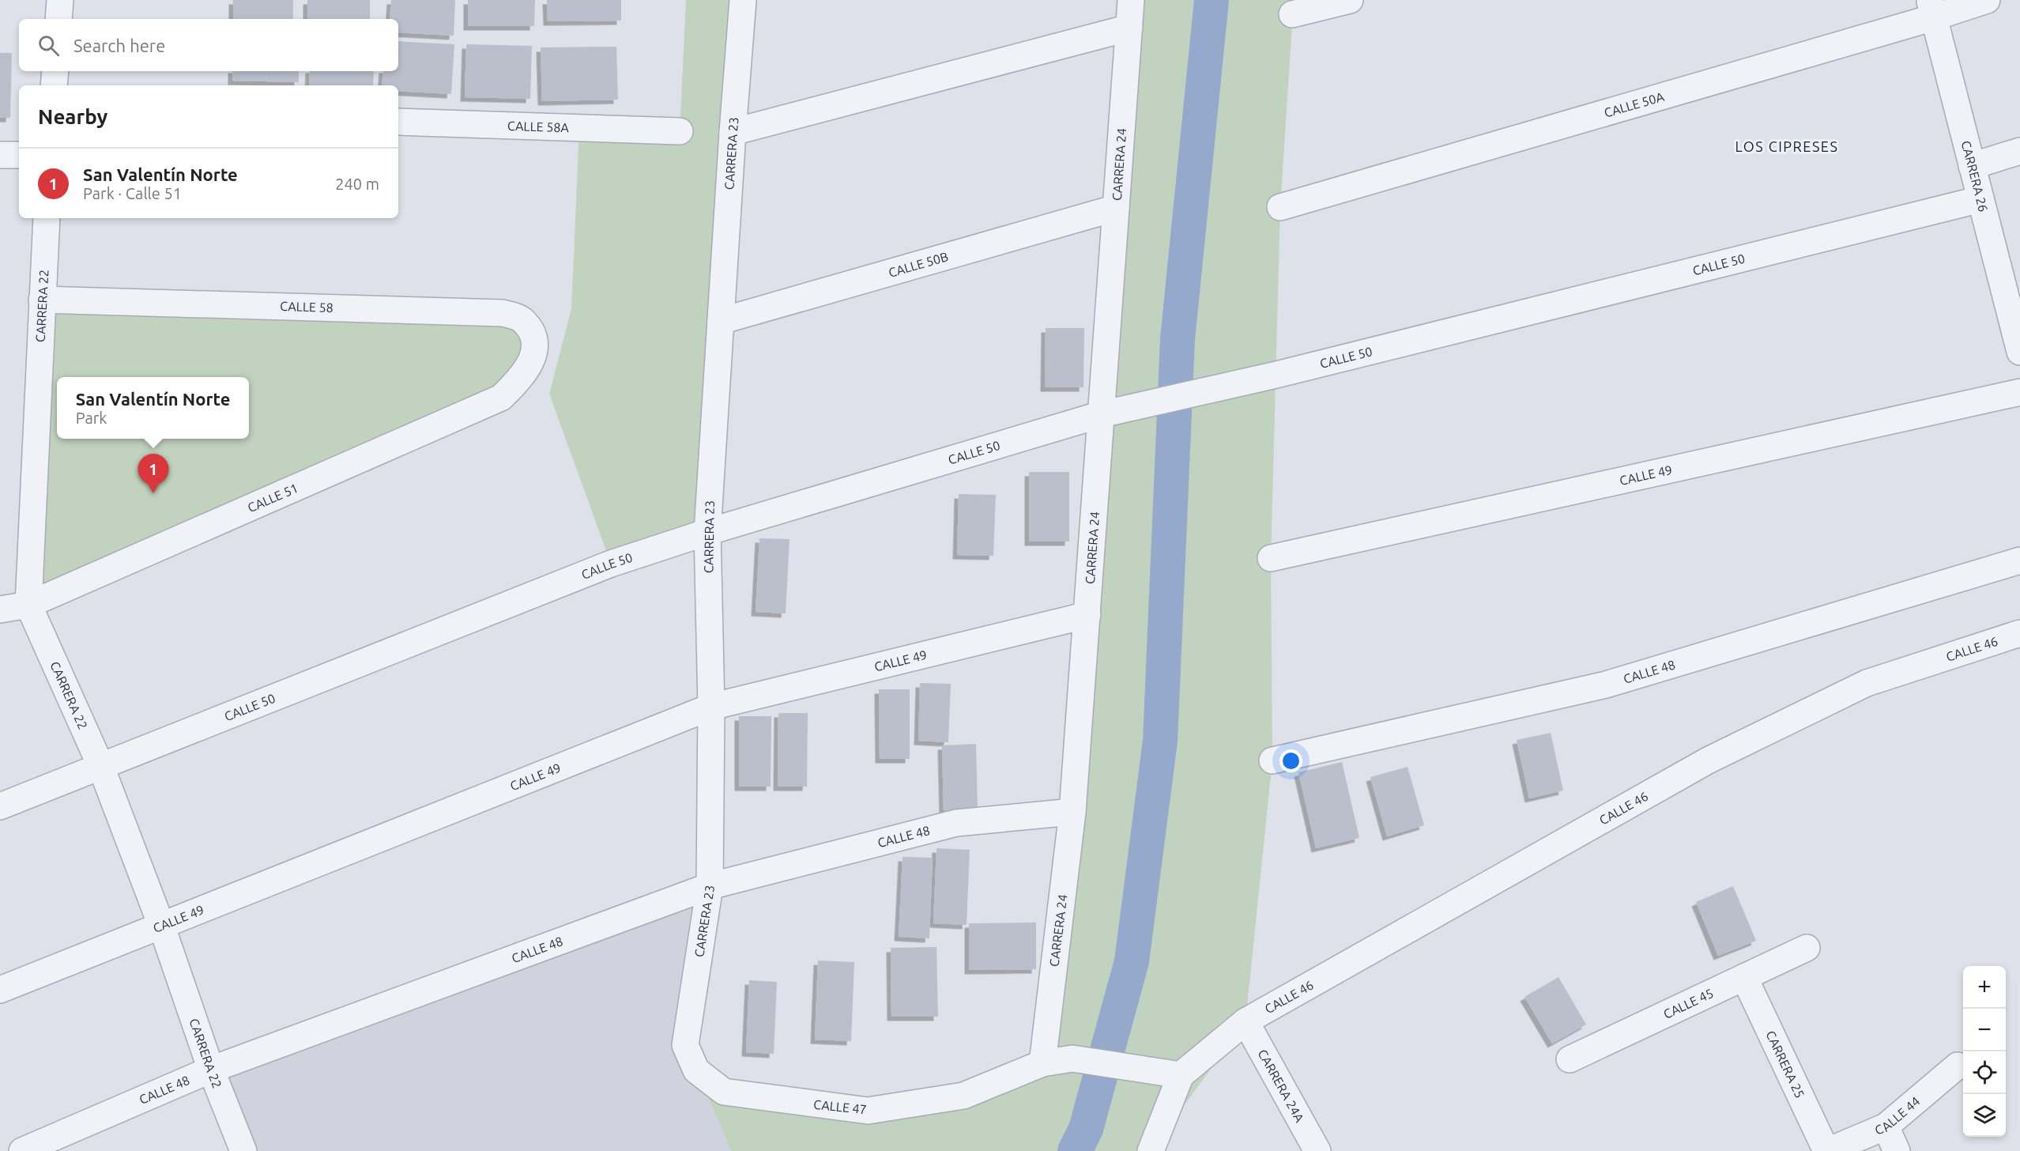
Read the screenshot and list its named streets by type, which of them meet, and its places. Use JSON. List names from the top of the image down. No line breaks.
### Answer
{"streets":{"street":["CALLE 50A","CALLE 58A","CARRERA 23","CARRERA 24","CARRERA 26","CALLE 50","CALLE 50B","CARRERA 22","CALLE 58","CALLE 49","CALLE 51","CALLE 46","CALLE 48","CALLE 45","CARRERA 25","CARRERA 24A","CALLE 47","CALLE 44"]},"crossings":[["CALLE 50A","CARRERA 26"],["CARRERA 23","CALLE 50"],["CARRERA 23","CALLE 50B"],["CARRERA 23","CALLE 49"],["CARRERA 23","CALLE 48"],["CARRERA 23","CALLE 47"],["CARRERA 24","CALLE 50"],["CARRERA 24","CALLE 50B"],["CARRERA 24","CALLE 49"],["CARRERA 24","CALLE 48"],["CARRERA 24","CALLE 47"],["CARRERA 26","CALLE 50"],["CALLE 50","CARRERA 22"],["CARRERA 22","CALLE 58"],["CARRERA 22","CALLE 49"],["CARRERA 22","CALLE 51"],["CARRERA 22","CALLE 48"],["CALLE 58","CALLE 51"],["CALLE 46","CARRERA 24A"],["CALLE 45","CARRERA 25"],["CARRERA 25","CALLE 44"]],"districts":["LOS CIPRESES"],"page":{"search":"Search here","heading":"Nearby","list":[{"mark":"1","name":"San Valentín Norte","note":"Park · Calle 51","value":"240 m"}],"popup":["San Valentín Norte","Park"],"pins":"1","map_buttons":["+","−"]}}
